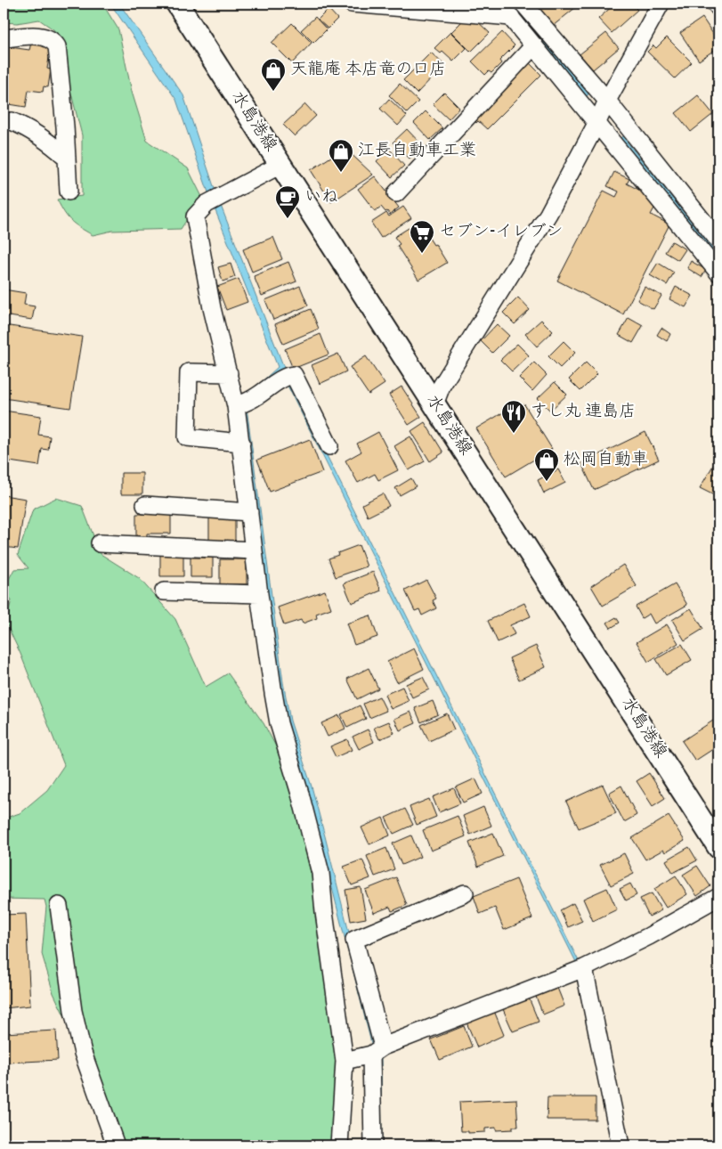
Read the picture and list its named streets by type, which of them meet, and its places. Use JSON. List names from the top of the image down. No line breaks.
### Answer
{"streets":{"main road":["水島港線"]},"places":{"shop":["天龍庵 本店竜の口店","江長自動車工業","松岡自動車"],"cafe":["いね"],"supermarket":["セブン-イレブン"],"restaurant":["すし丸 連島店"]}}
